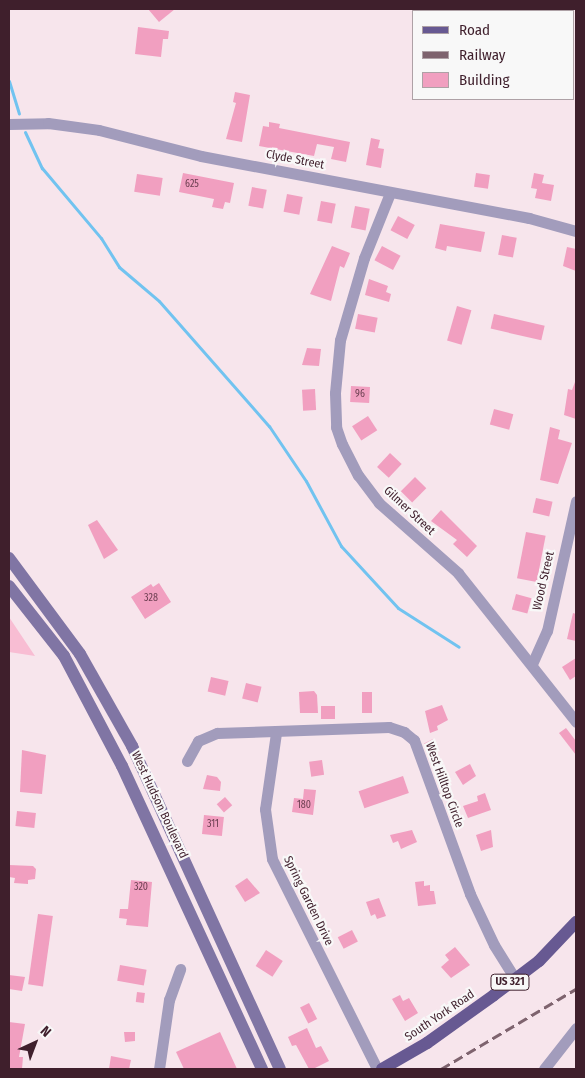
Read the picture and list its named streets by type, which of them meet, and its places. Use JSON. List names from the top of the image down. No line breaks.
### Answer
{"streets":{"main road":["West Hudson Boulevard","US 321","South York Road"],"street":["Clyde Street","Gilmer Street","Wood Street","West Hilltop Circle","Spring Garden Drive"]},"crossings":[["Clyde Street","Gilmer Street"],["Gilmer Street","Wood Street"],["West Hilltop Circle","Spring Garden Drive"],["West Hilltop Circle","South York Road"]],"house_numbers":["625","96","328","180","311","320"],"legend":["Road","Railway","Building"],"north":"top right"}
